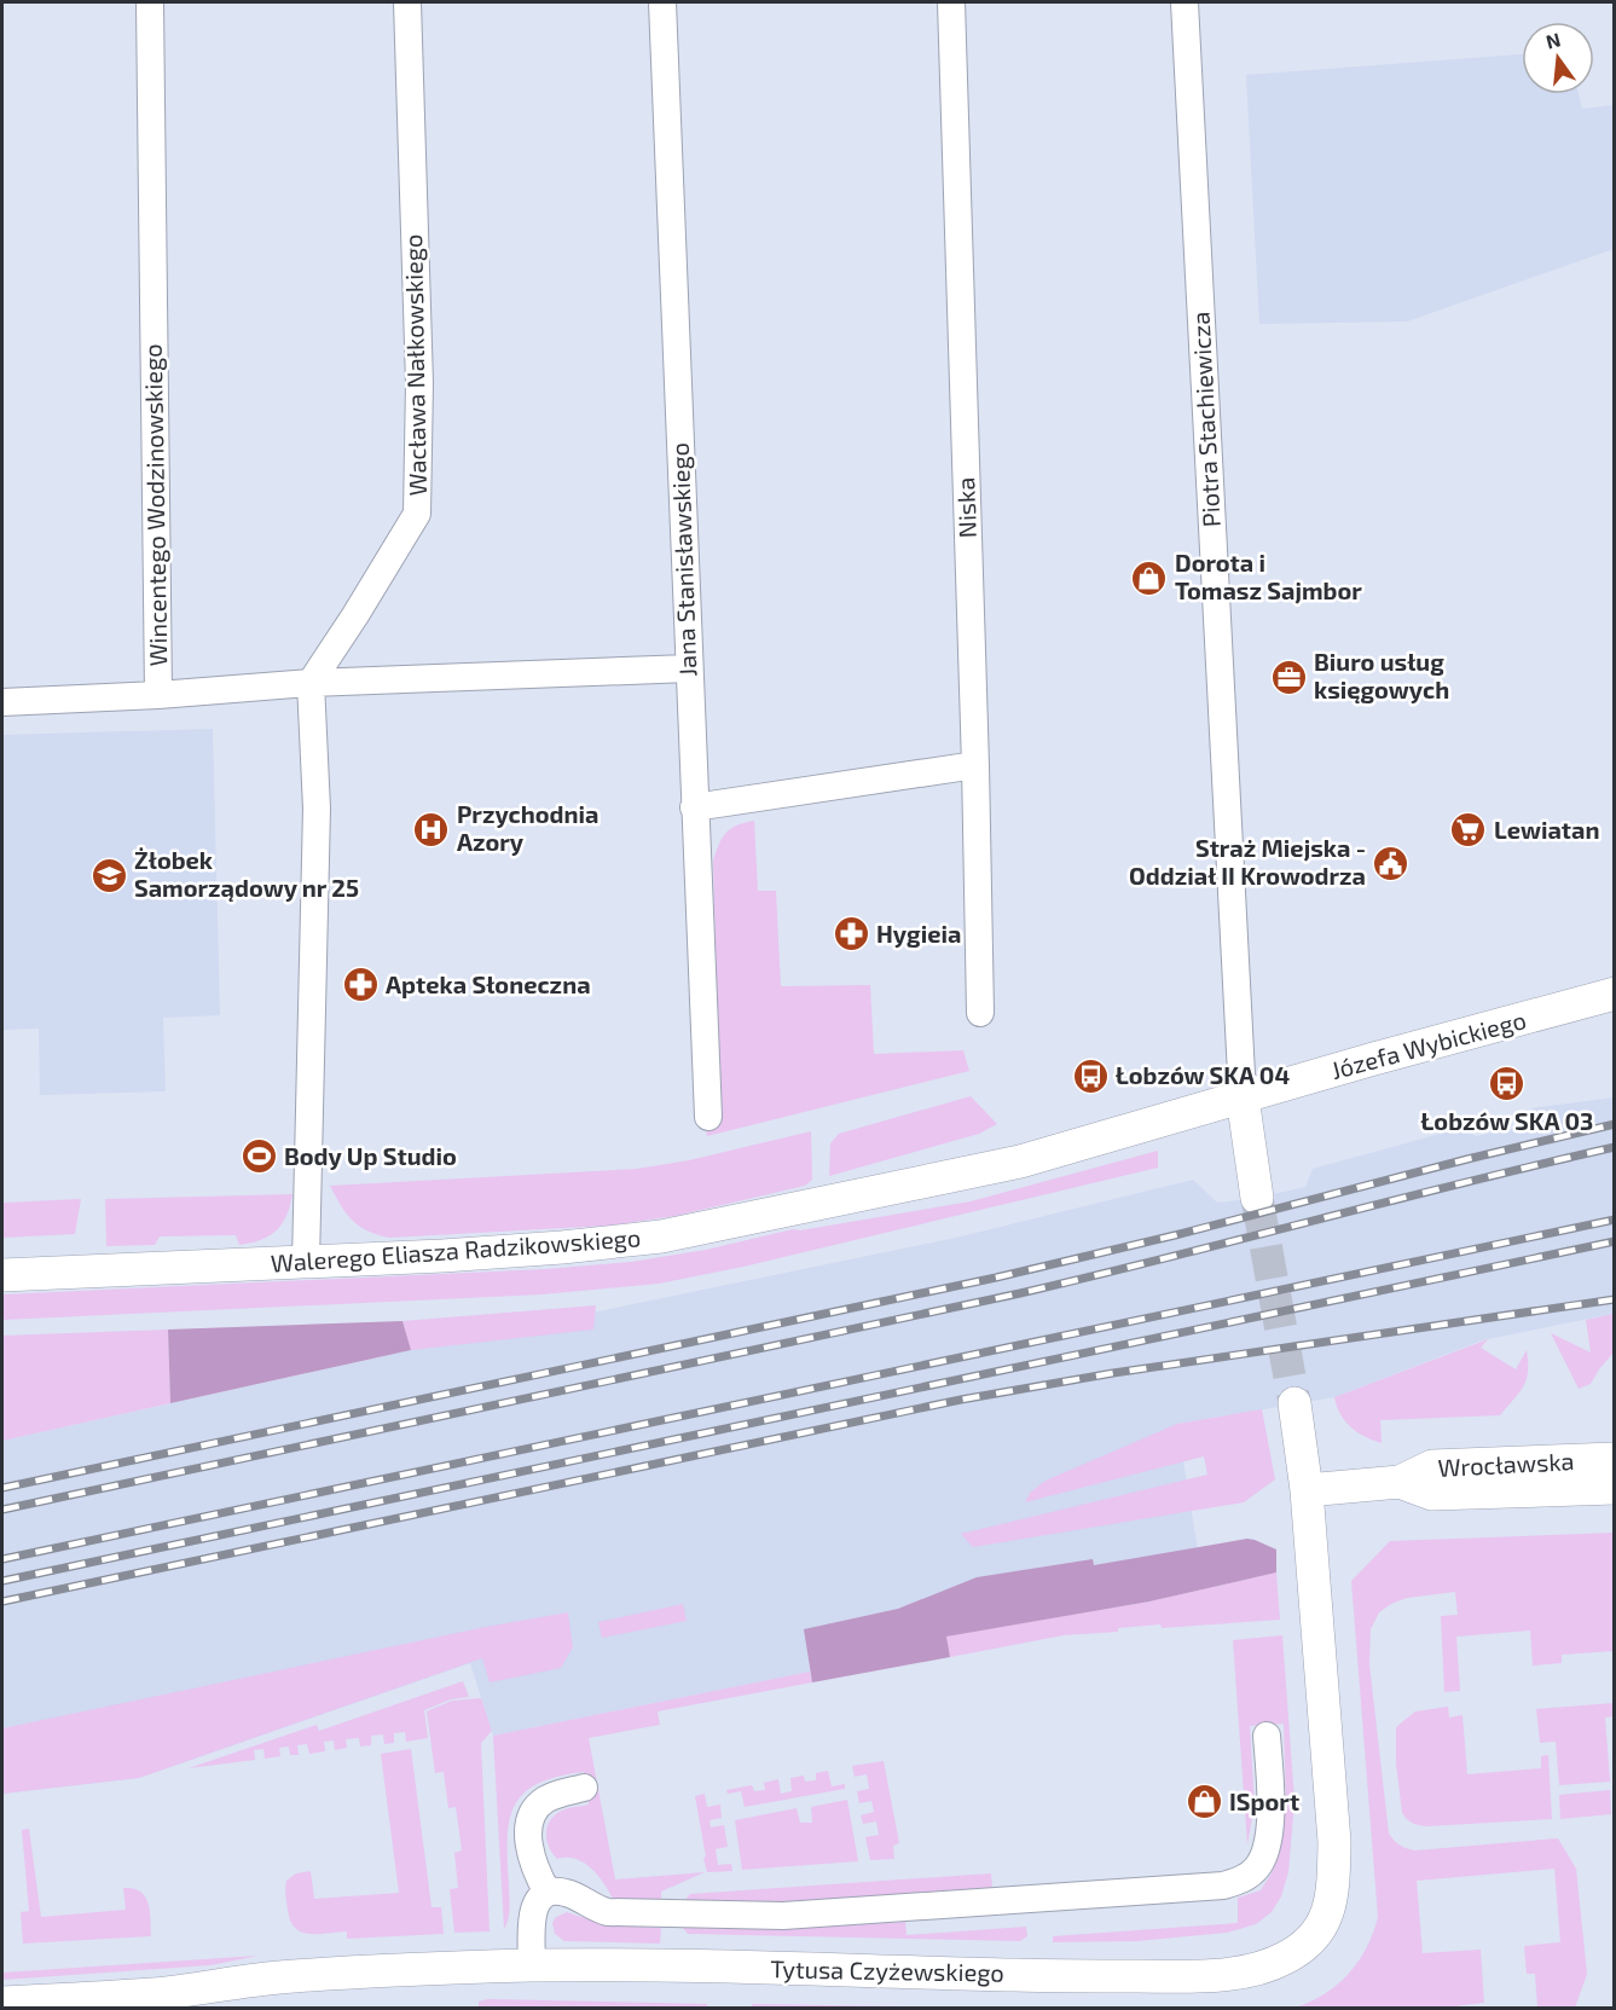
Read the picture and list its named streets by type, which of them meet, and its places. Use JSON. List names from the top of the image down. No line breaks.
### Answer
{"streets":{"street":["Wacława Nałkowskiego","Piotra Stachiewicza","Wincentego Wodzinowskiego","Niska","Jana Stanisławskiego","Józefa Wybickiego","Walerego Eliasza Radzikowskiego","Wrocławska","Tytusa Czyżewskiego"]},"crossings":[["Wacława Nałkowskiego","Wincentego Wodzinowskiego"],["Piotra Stachiewicza","Józefa Wybickiego"],["Piotra Stachiewicza","Walerego Eliasza Radzikowskiego"],["Wincentego Wodzinowskiego","Jana Stanisławskiego"],["Józefa Wybickiego","Walerego Eliasza Radzikowskiego"],["Wrocławska","Tytusa Czyżewskiego"]],"places":{"shop":["Dorota i Tomasz Sajmbor","ISport"],"office":["Biuro usług księgowych"],"hospital":["Przychodnia Azory"],"supermarket":["Lewiatan"],"public building":["Straż Miejska - Oddział II Krowodrza"],"school or university":["Żłobek Samorządowy nr 25"],"pharmacy":["Hygieia","Apteka Słoneczna"],"bus stop":["Łobzów SKA 04","Łobzów SKA 03"],"sports":["Body Up Studio"]},"north":"top"}
